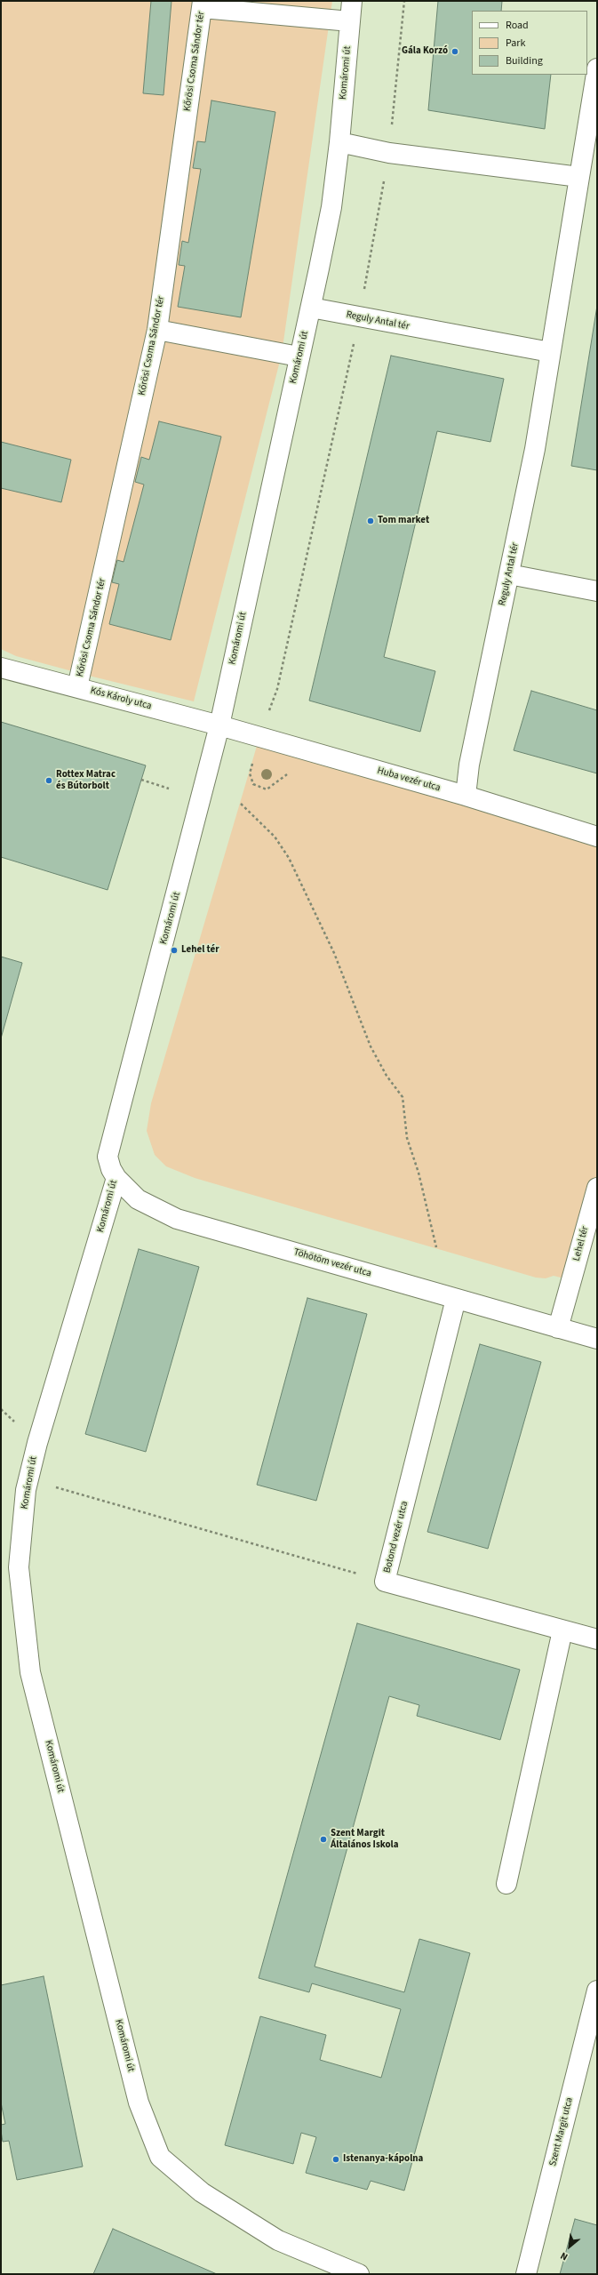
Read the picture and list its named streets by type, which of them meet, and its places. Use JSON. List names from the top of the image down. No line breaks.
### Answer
{"streets":{"street":["Kőrösi Csoma Sándor tér","Komáromi út","Reguly Antal tér","Kós Károly utca","Huba vezér utca","Lehel tér","Töhötöm vezér utca","Botond vezér utca","Szent Margit utca"]},"crossings":[["Kőrösi Csoma Sándor tér","Kós Károly utca"],["Komáromi út","Reguly Antal tér"],["Komáromi út","Kós Károly utca"],["Komáromi út","Huba vezér utca"],["Komáromi út","Töhötöm vezér utca"],["Reguly Antal tér","Huba vezér utca"],["Kós Károly utca","Huba vezér utca"],["Lehel tér","Töhötöm vezér utca"],["Töhötöm vezér utca","Botond vezér utca"]],"places":["Gála Korzó","Tom market","Rottex Matrac és Bútorbolt","Lehel tér","Szent Margit Általános Iskola","Istenanya-kápolna"],"legend":["Road","Park","Building"],"north":"bottom left"}
